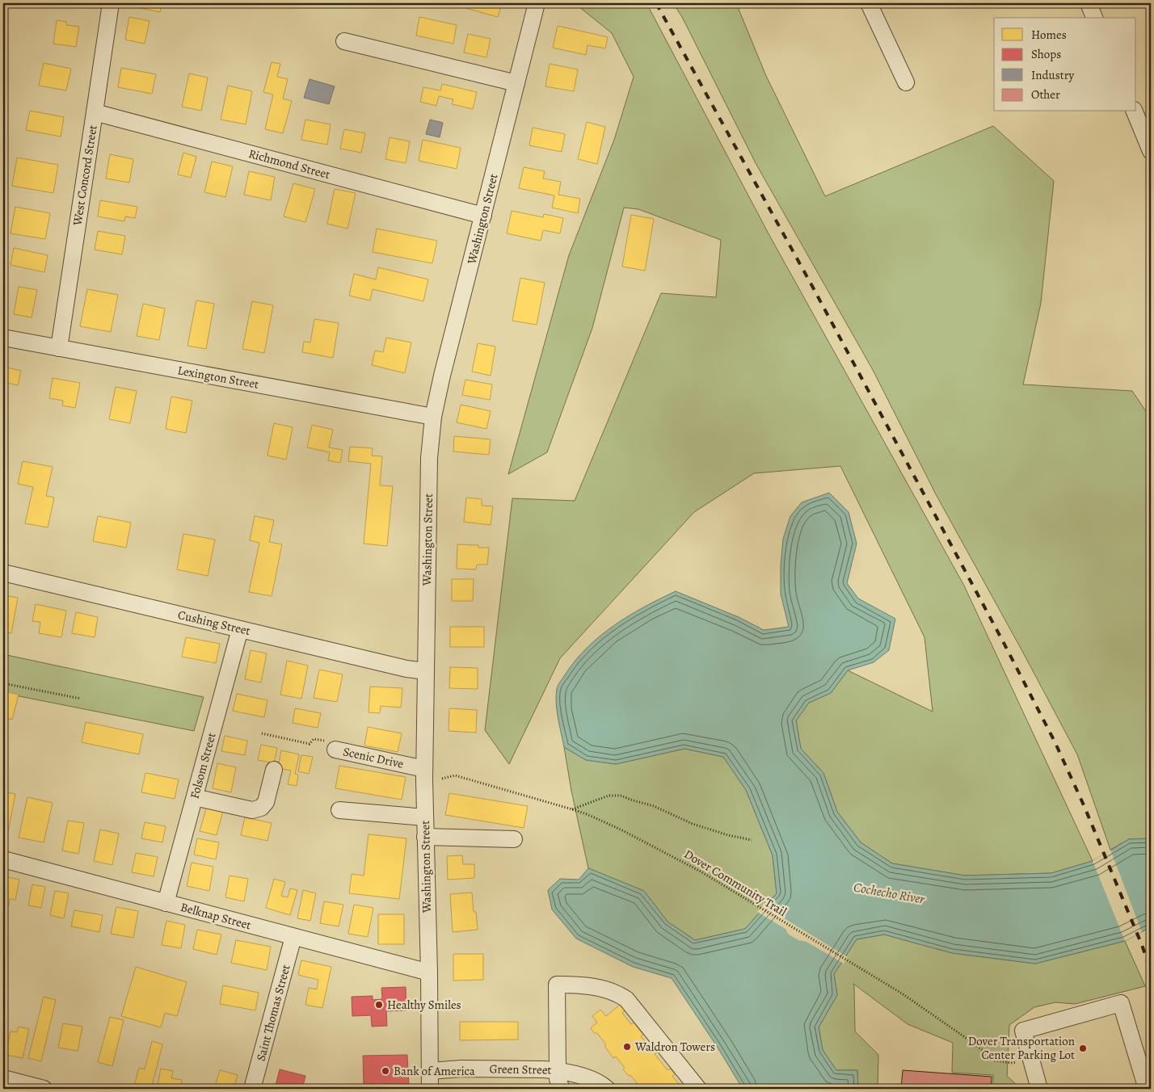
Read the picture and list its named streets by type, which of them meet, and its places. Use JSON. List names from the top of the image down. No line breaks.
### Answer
{"streets":{"street":["Richmond Street","West Concord Street","Washington Street","Lexington Street","Cushing Street","Scenic Drive","Folsom Street","Belknap Street","Saint Thomas Street","Green Street"],"path":["Dover Community Trail"]},"crossings":[["Richmond Street","West Concord Street"],["Richmond Street","Washington Street"],["West Concord Street","Lexington Street"],["Washington Street","Lexington Street"],["Washington Street","Cushing Street"],["Washington Street","Scenic Drive"],["Washington Street","Belknap Street"],["Washington Street","Green Street"],["Cushing Street","Folsom Street"],["Folsom Street","Belknap Street"],["Belknap Street","Saint Thomas Street"]],"water":["Cochecho River"],"places":["Healthy Smiles","Waldron Towers","Dover Transportation Center Parking Lot","Bank of America"],"legend":["Homes","Shops","Industry","Other"]}
